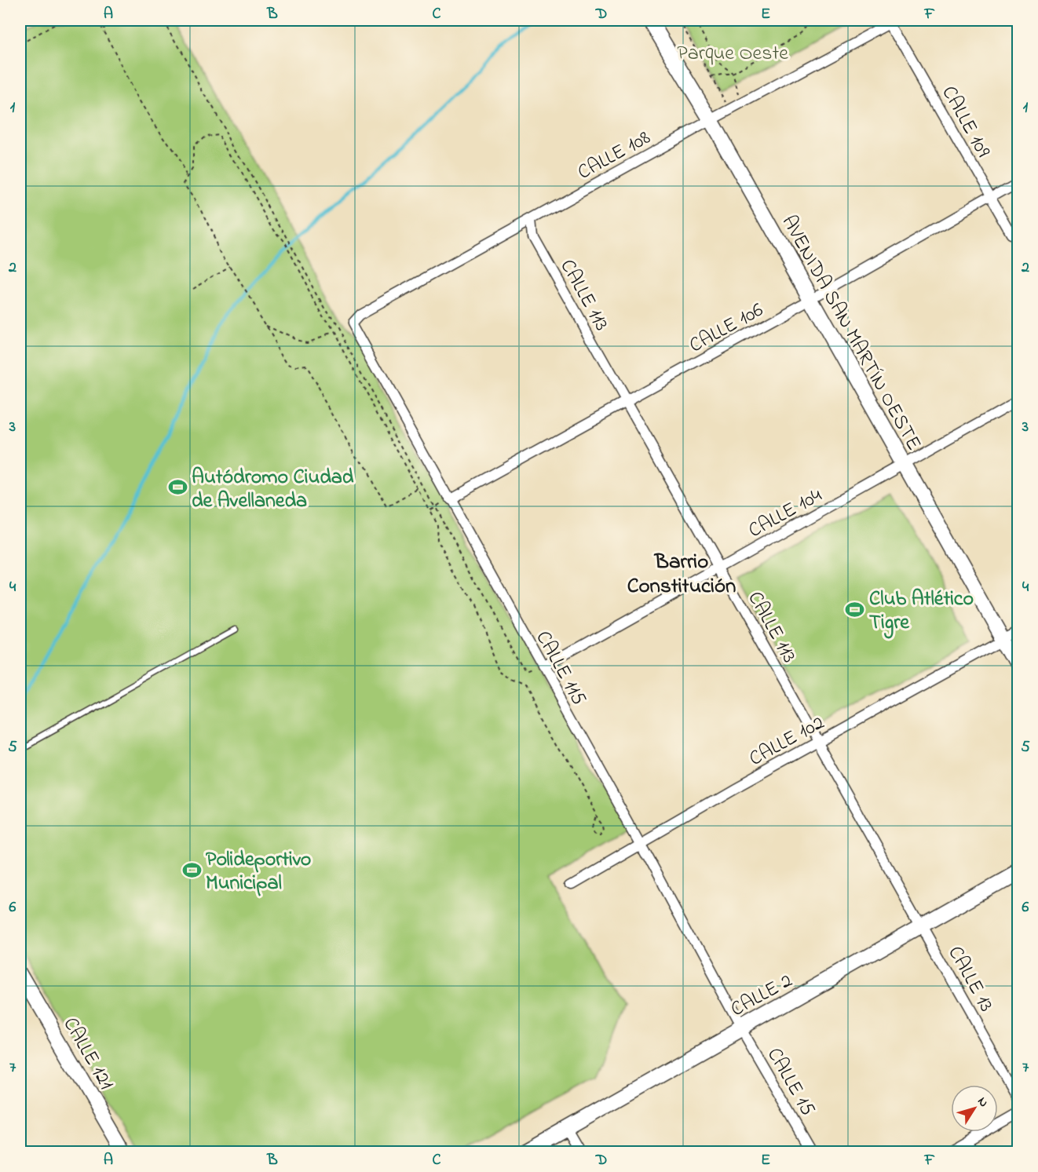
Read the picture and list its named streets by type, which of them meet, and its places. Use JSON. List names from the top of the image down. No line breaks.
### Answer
{"streets":{"street":["CALLE 109","CALLE 108","CALLE 113","CALLE 106","AVENIDA SAN MARTÍN OESTE","CALLE 104","CALLE 115","CALLE 102","CALLE 13","CALLE 2","CALLE 121","CALLE 15"]},"crossings":[["CALLE 109","CALLE 108"],["CALLE 109","CALLE 106"],["CALLE 108","CALLE 113"],["CALLE 108","AVENIDA SAN MARTÍN OESTE"],["CALLE 108","CALLE 115"],["CALLE 113","CALLE 106"],["CALLE 113","CALLE 104"],["CALLE 113","CALLE 102"],["CALLE 113","CALLE 13"],["CALLE 113","CALLE 2"],["CALLE 106","AVENIDA SAN MARTÍN OESTE"],["CALLE 106","CALLE 115"],["AVENIDA SAN MARTÍN OESTE","CALLE 104"],["AVENIDA SAN MARTÍN OESTE","CALLE 102"],["CALLE 104","CALLE 115"],["CALLE 115","CALLE 102"],["CALLE 115","CALLE 2"],["CALLE 115","CALLE 15"],["CALLE 13","CALLE 2"],["CALLE 2","CALLE 15"]],"districts":["Barrio Constitución"],"parks":["Parque Oeste"],"places":{"sports":["Autódromo Ciudad de Avellaneda","Club Atlético Tigre","Polideportivo Municipal"]},"north":"top right","grid":{"columns":["A","B","C","D","E","F"],"rows":["1","2","3","4","5","6","7"]}}
